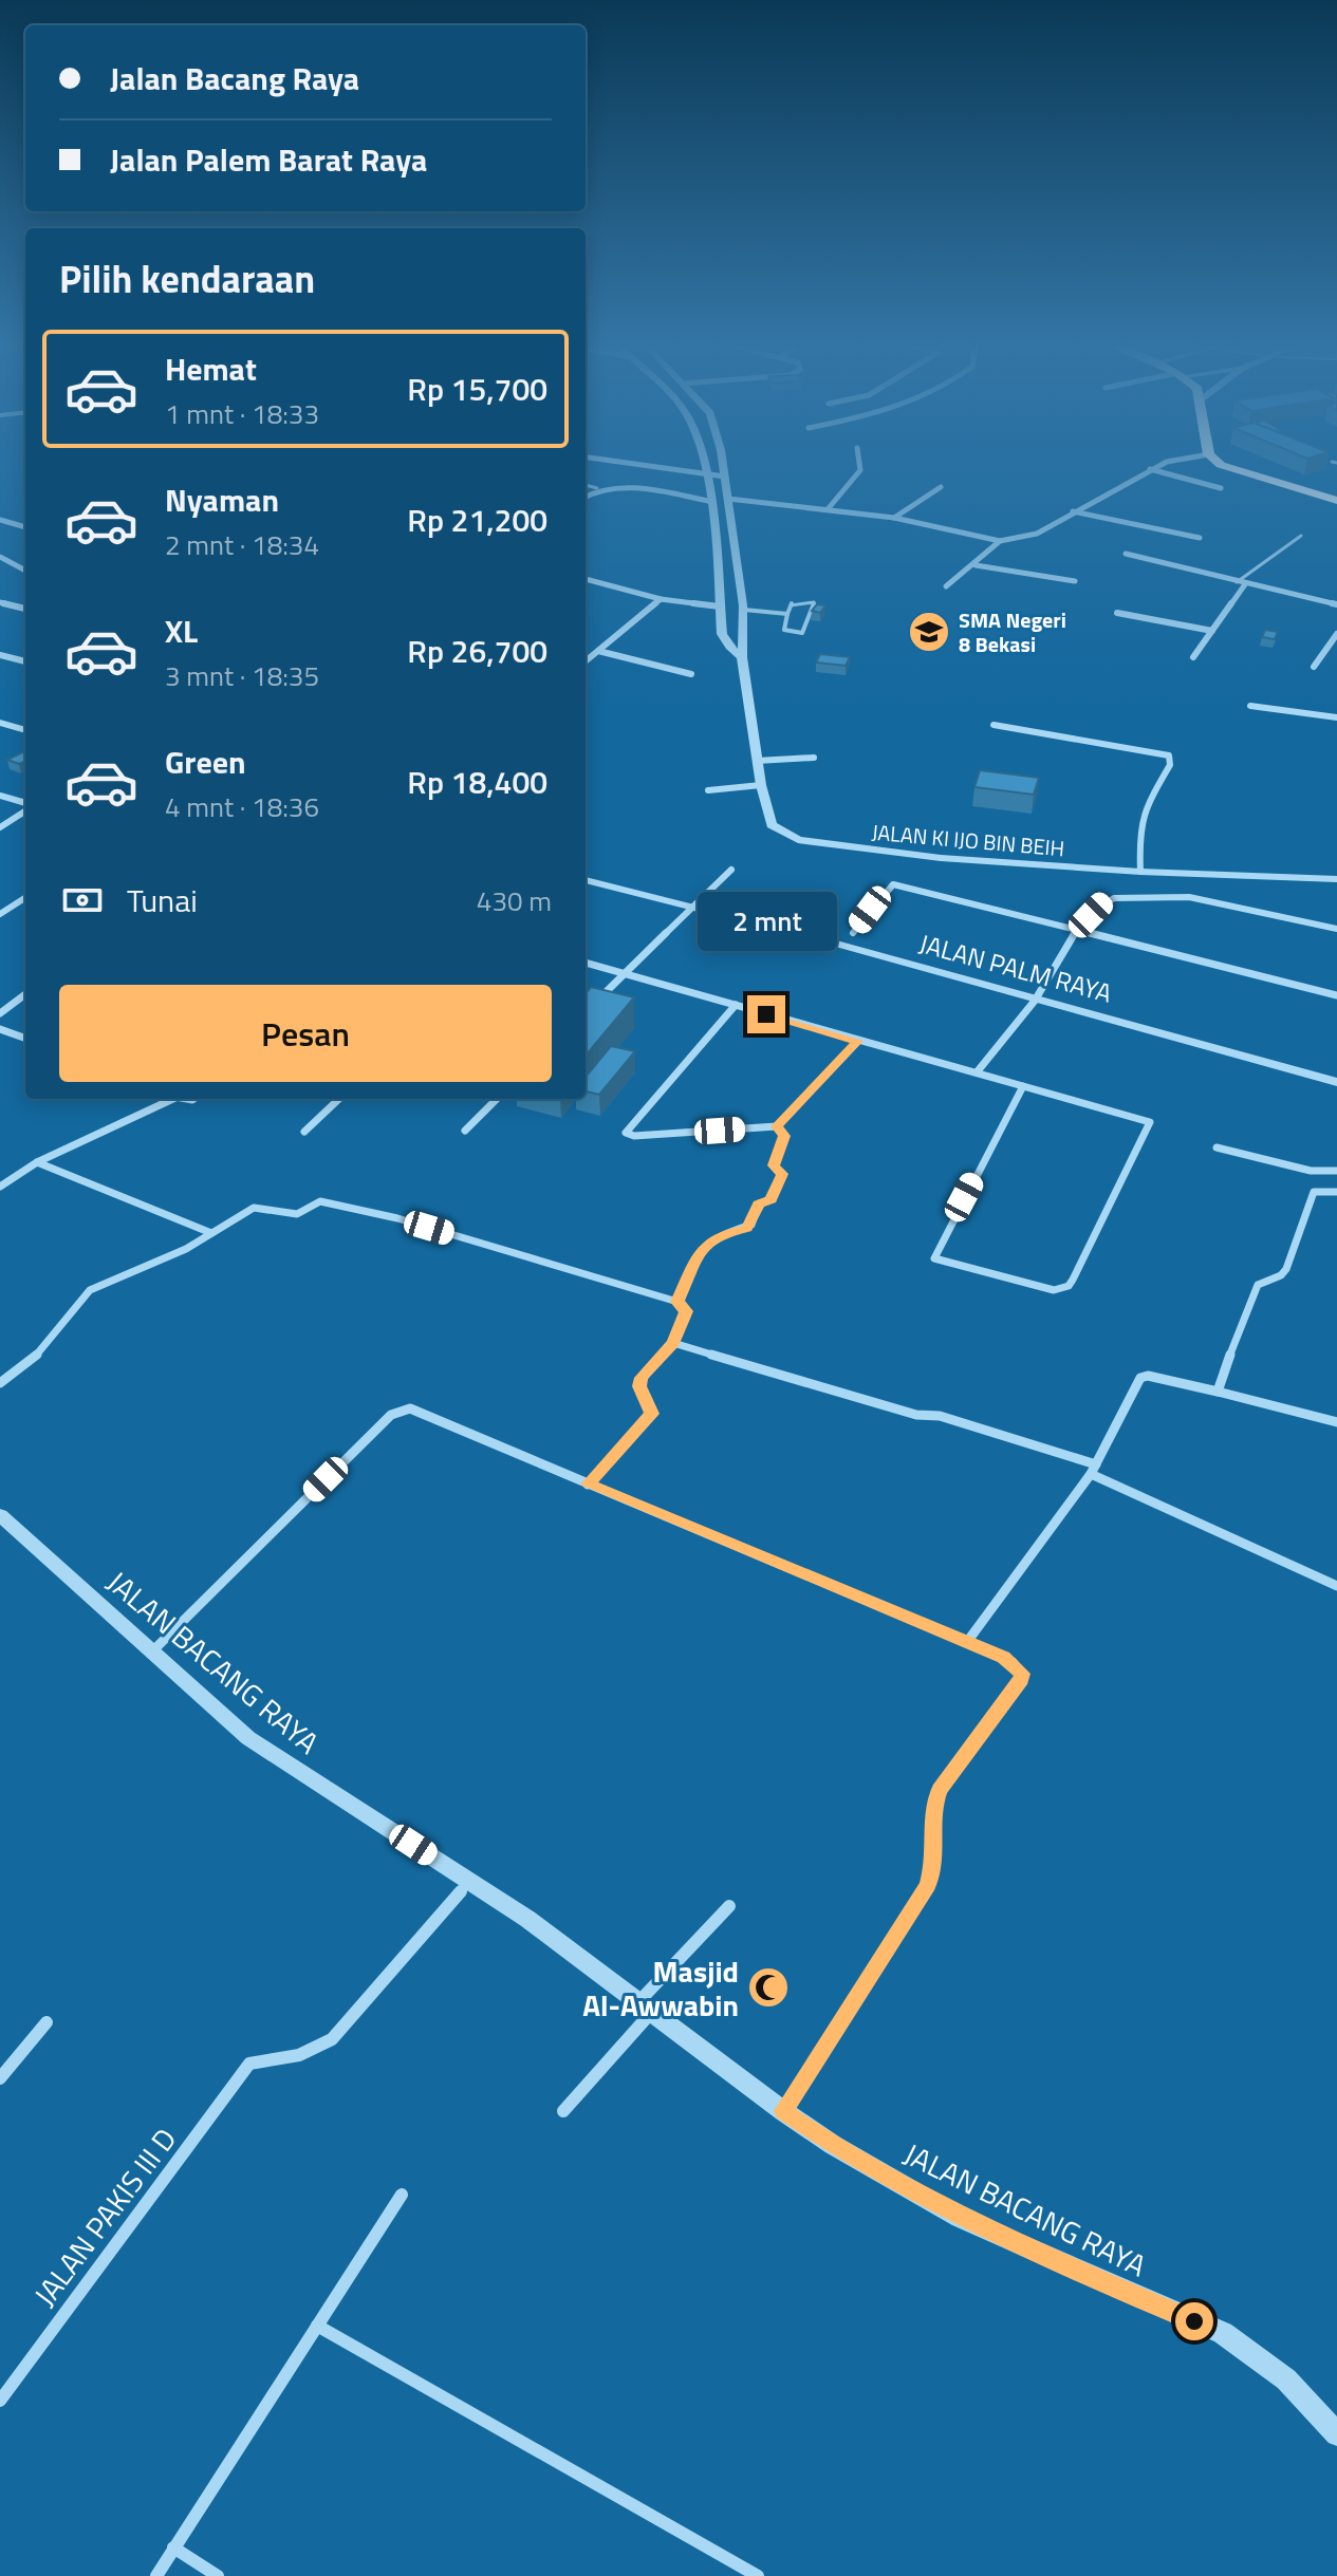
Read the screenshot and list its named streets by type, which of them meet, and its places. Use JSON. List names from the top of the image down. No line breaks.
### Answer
{"streets":{"street":["JALAN KI IJO BIN BEIH","JALAN PALM RAYA","JALAN BACANG RAYA","JALAN PAKIS III D"]},"crossings":[["JALAN BACANG RAYA","JALAN PAKIS III D"]],"places":{"school or university":["SMA Negeri 8 Bekasi"],"mosque":["Masjid Al-Awwabin"]},"page":{"banner":["Jalan Bacang Raya","Jalan Palem Barat Raya"],"heading":"Pilih kendaraan","list":[{"name":"Hemat","note":"1 mnt · 18:33","value":"Rp 15,700"},{"name":"Nyaman","note":"2 mnt · 18:34","value":"Rp 21,200"},{"name":"XL","note":"3 mnt · 18:35","value":"Rp 26,700"},{"name":"Green","note":"4 mnt · 18:36","value":"Rp 18,400"}],"pay":["Tunai","430 m"],"bubble":"2 mnt","buttons":"Pesan"}}
